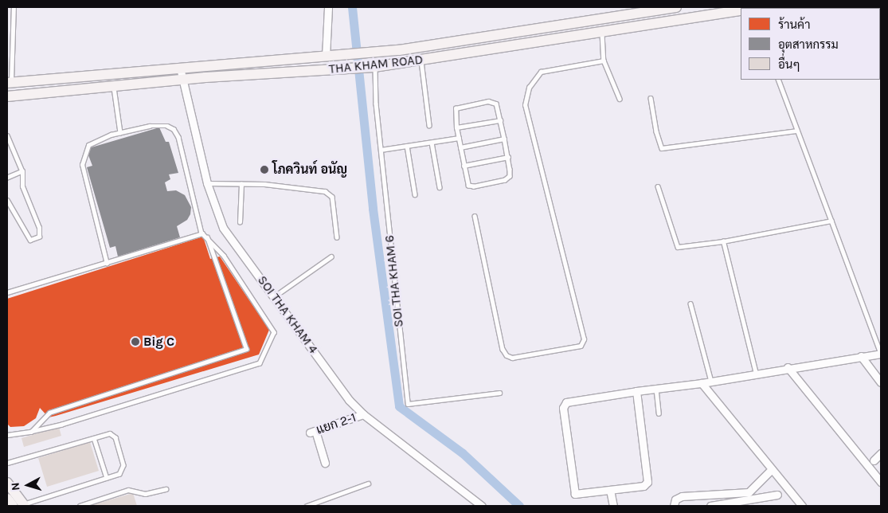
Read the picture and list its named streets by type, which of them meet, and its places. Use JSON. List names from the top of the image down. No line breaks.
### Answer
{"streets":{"street":["THA KHAM ROAD","SOI THA KHAM 4","แยก 2-1"],"lane":["SOI THA KHAM 6"]},"crossings":[["THA KHAM ROAD","SOI THA KHAM 6"],["THA KHAM ROAD","SOI THA KHAM 4"],["SOI THA KHAM 4","แยก 2-1"]],"places":["โภควินท์ อนัญ","Big C"],"legend":["ร้านค้า","อุตสาหกรรม","อื่นๆ"],"north":"left"}
